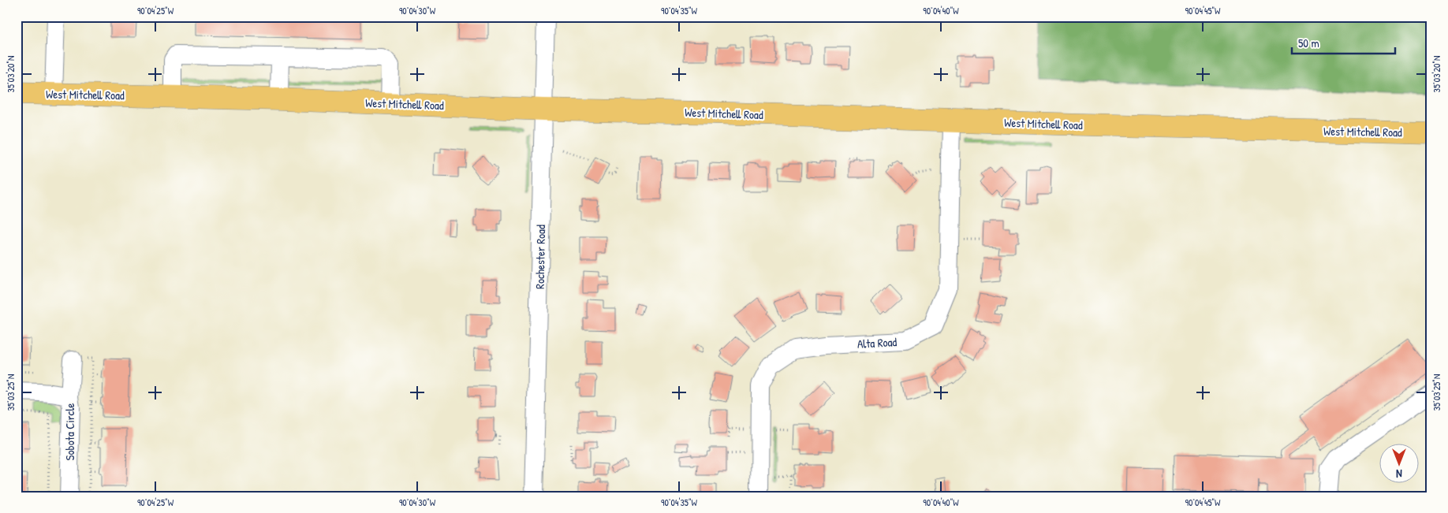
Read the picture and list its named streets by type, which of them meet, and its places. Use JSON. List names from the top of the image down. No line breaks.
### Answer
{"streets":{"main road":["West Mitchell Road"],"street":["Rochester Road","Alta Road","Sobota Circle"]},"crossings":[["West Mitchell Road","Rochester Road"],["West Mitchell Road","Alta Road"]],"scale_bar":"50 m","north":"bottom","coordinates":["90°04'25\"W","90°04'30\"W","90°04'35\"W","90°04'40\"W","90°04'45\"W","35°03'20\"N","35°03'25\"N"]}
